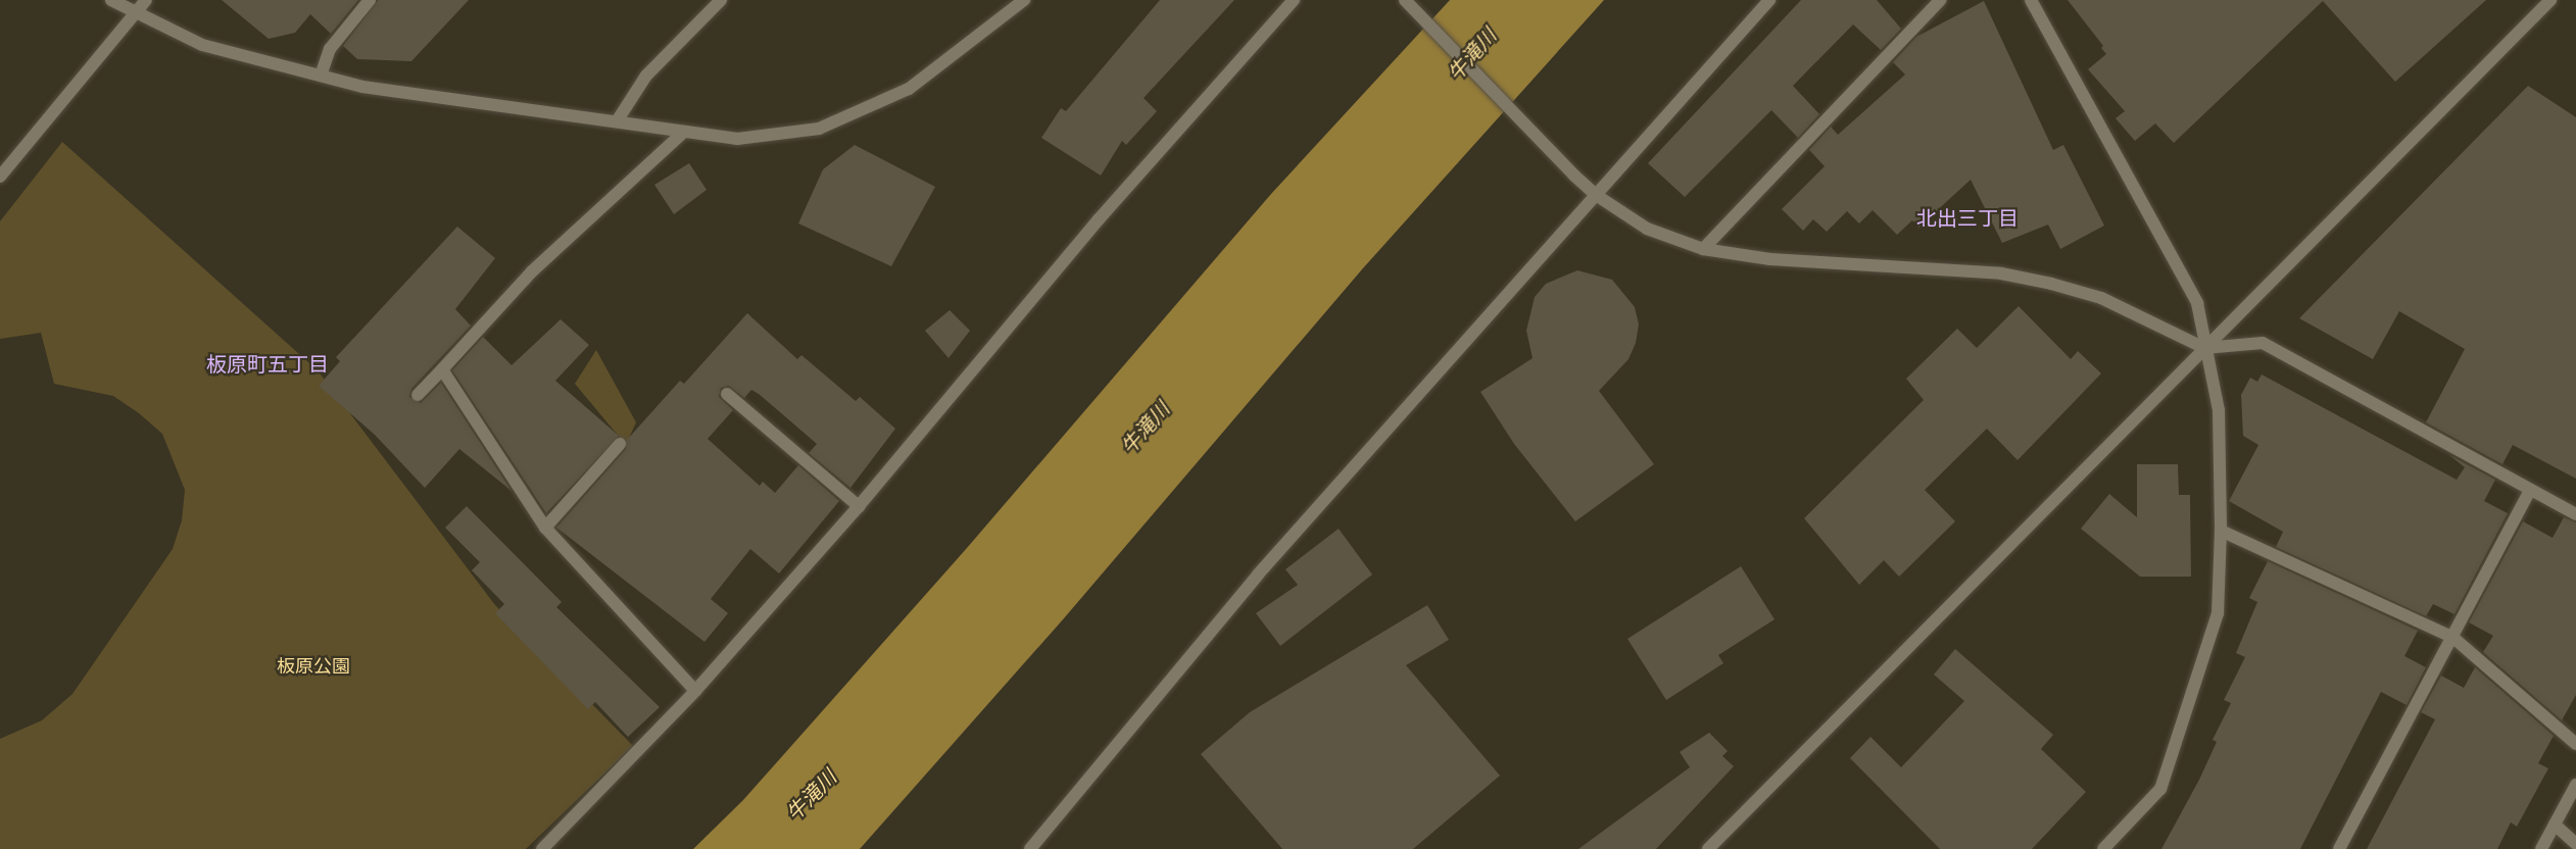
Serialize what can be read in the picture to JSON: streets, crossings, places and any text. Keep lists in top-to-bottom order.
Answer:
{
  "districts": ["北出三丁目", "板原町五丁目"],
  "water": ["牛滝川"],
  "parks": ["板原公園"]
}
